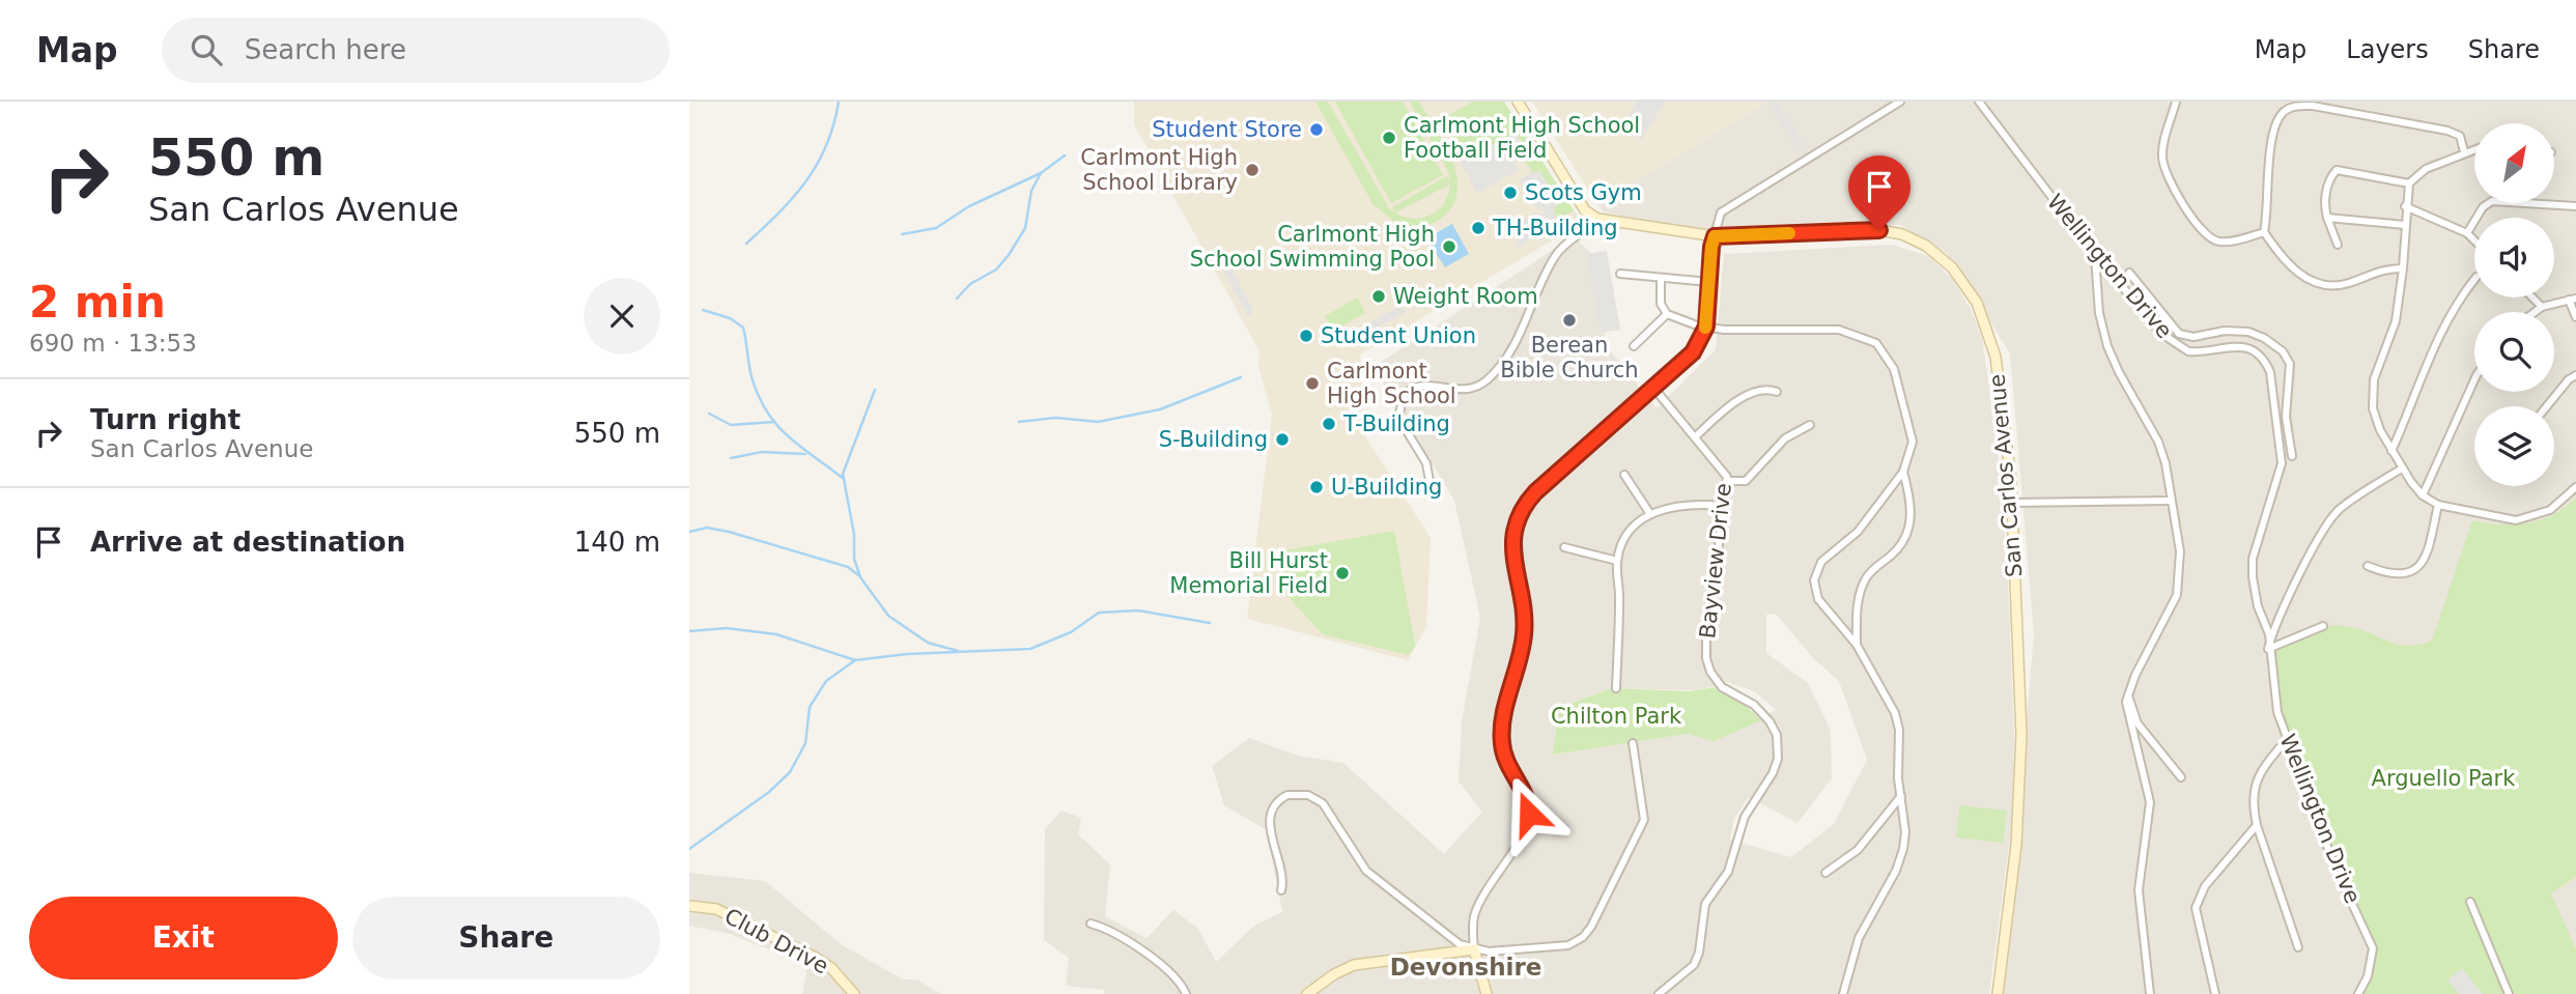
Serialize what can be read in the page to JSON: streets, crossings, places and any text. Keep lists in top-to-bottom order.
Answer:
{
  "streets": {
    "main road": ["San Carlos Avenue", "Club Drive"],
    "street": ["Wellington Drive", "Bayview Drive"]
  },
  "districts": ["Devonshire"],
  "parks": ["Chilton Park", "Arguello Park"],
  "places": [
    "Student Store",
    "Carlmont High School Football Field",
    "Carlmont High School Library",
    "Scots Gym",
    "TH-Building",
    "Carlmont High School Swimming Pool",
    "Weight Room",
    "Berean Bible Church",
    "Student Union",
    "Carlmont High School",
    "T-Building",
    "S-Building",
    "U-Building",
    "Bill Hurst Memorial Field"
  ],
  "north": "top right",
  "page": {
    "header": "Map",
    "search": "Search here",
    "nav": ["Map", "Layers", "Share"],
    "turn": ["550 m", "San Carlos Avenue"],
    "heading": ["2 min", "690 m · 13:53"],
    "list": [
      {
        "name": "Turn right",
        "note": "San Carlos Avenue",
        "value": "550 m"
      },
      {
        "name": "Arrive at destination",
        "value": "140 m"
      }
    ],
    "buttons": ["Exit", "Share"]
  }
}
